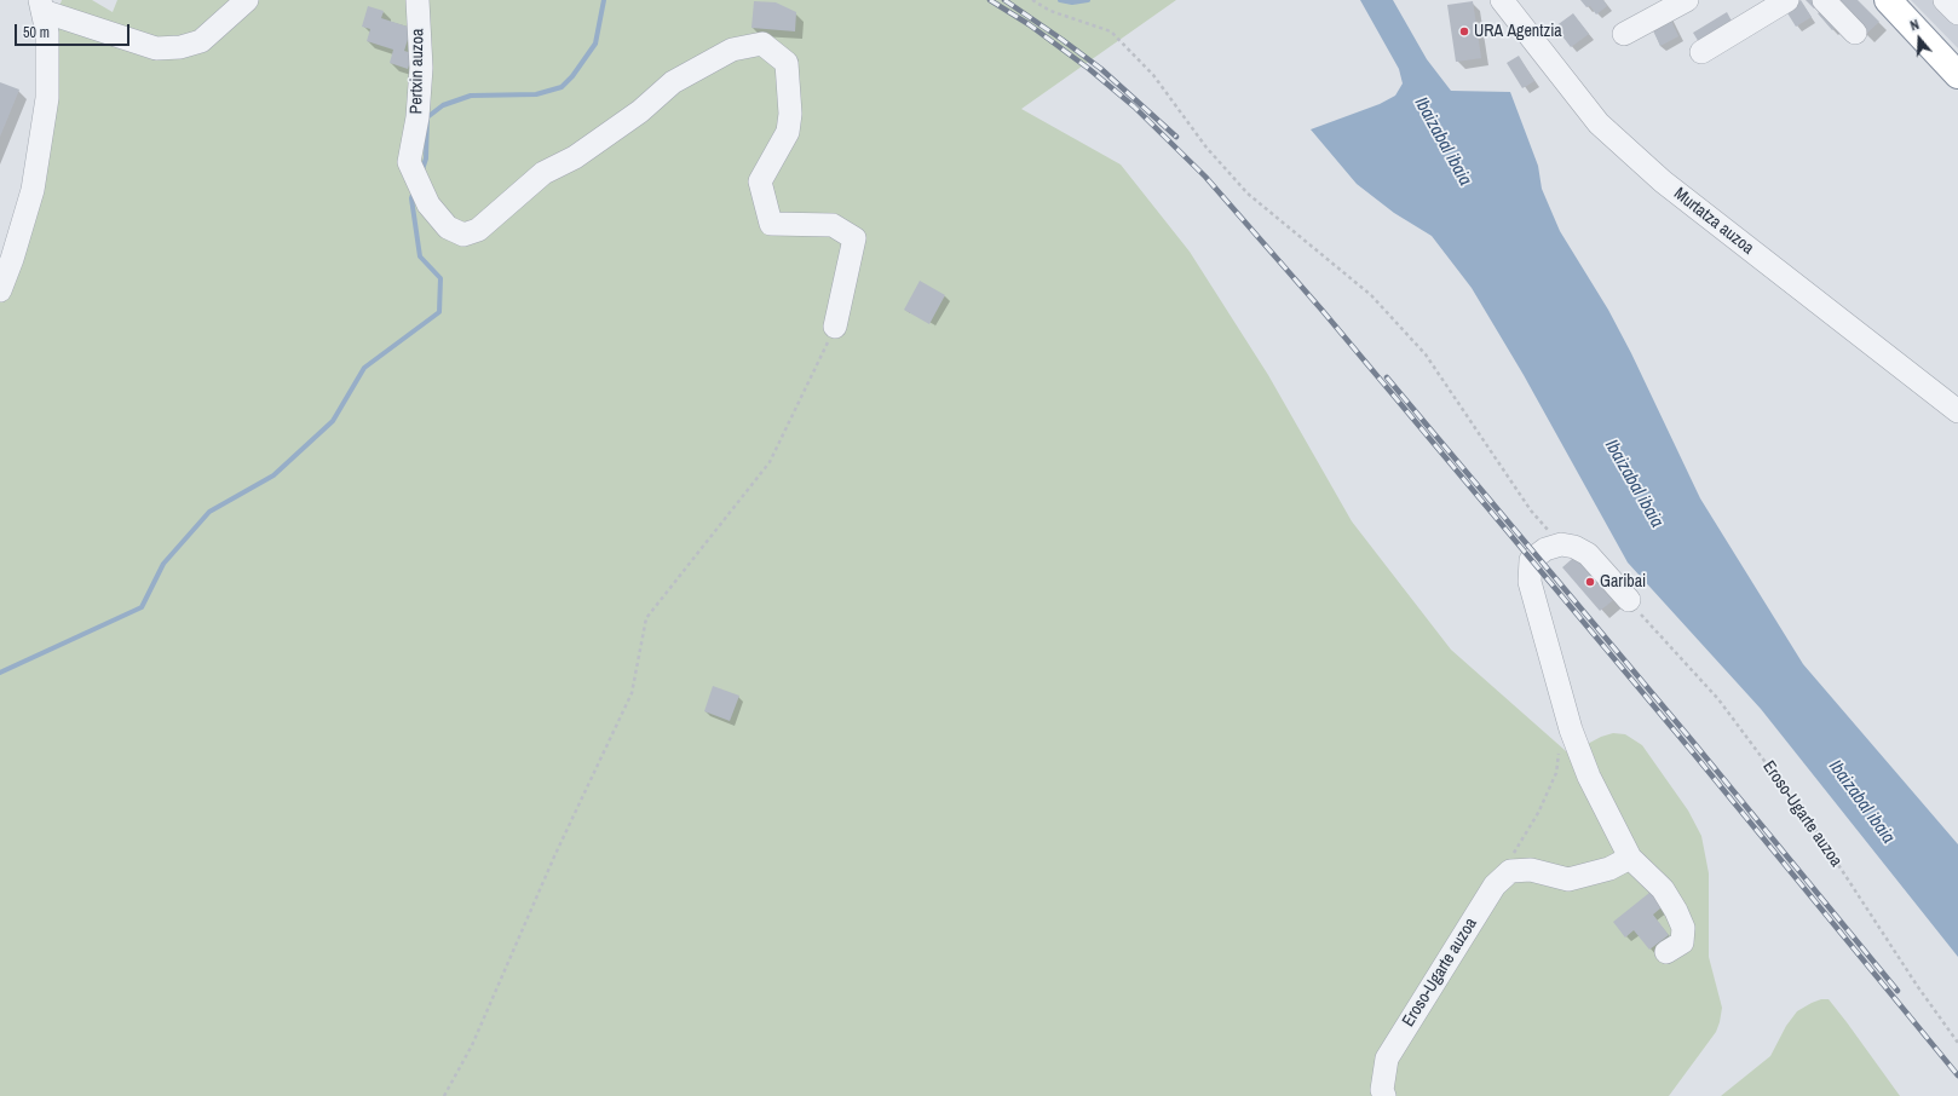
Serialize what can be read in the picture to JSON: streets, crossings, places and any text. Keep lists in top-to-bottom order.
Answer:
{
  "streets": {
    "street": ["Pertxin auzoa", "Murtatza auzoa", "Eroso-Ugarte auzoa"]
  },
  "water": ["Ibaizabal ibaia"],
  "places": ["URA Agentzia", "Garibai"],
  "scale_bar": "50 m",
  "north": "top"
}
